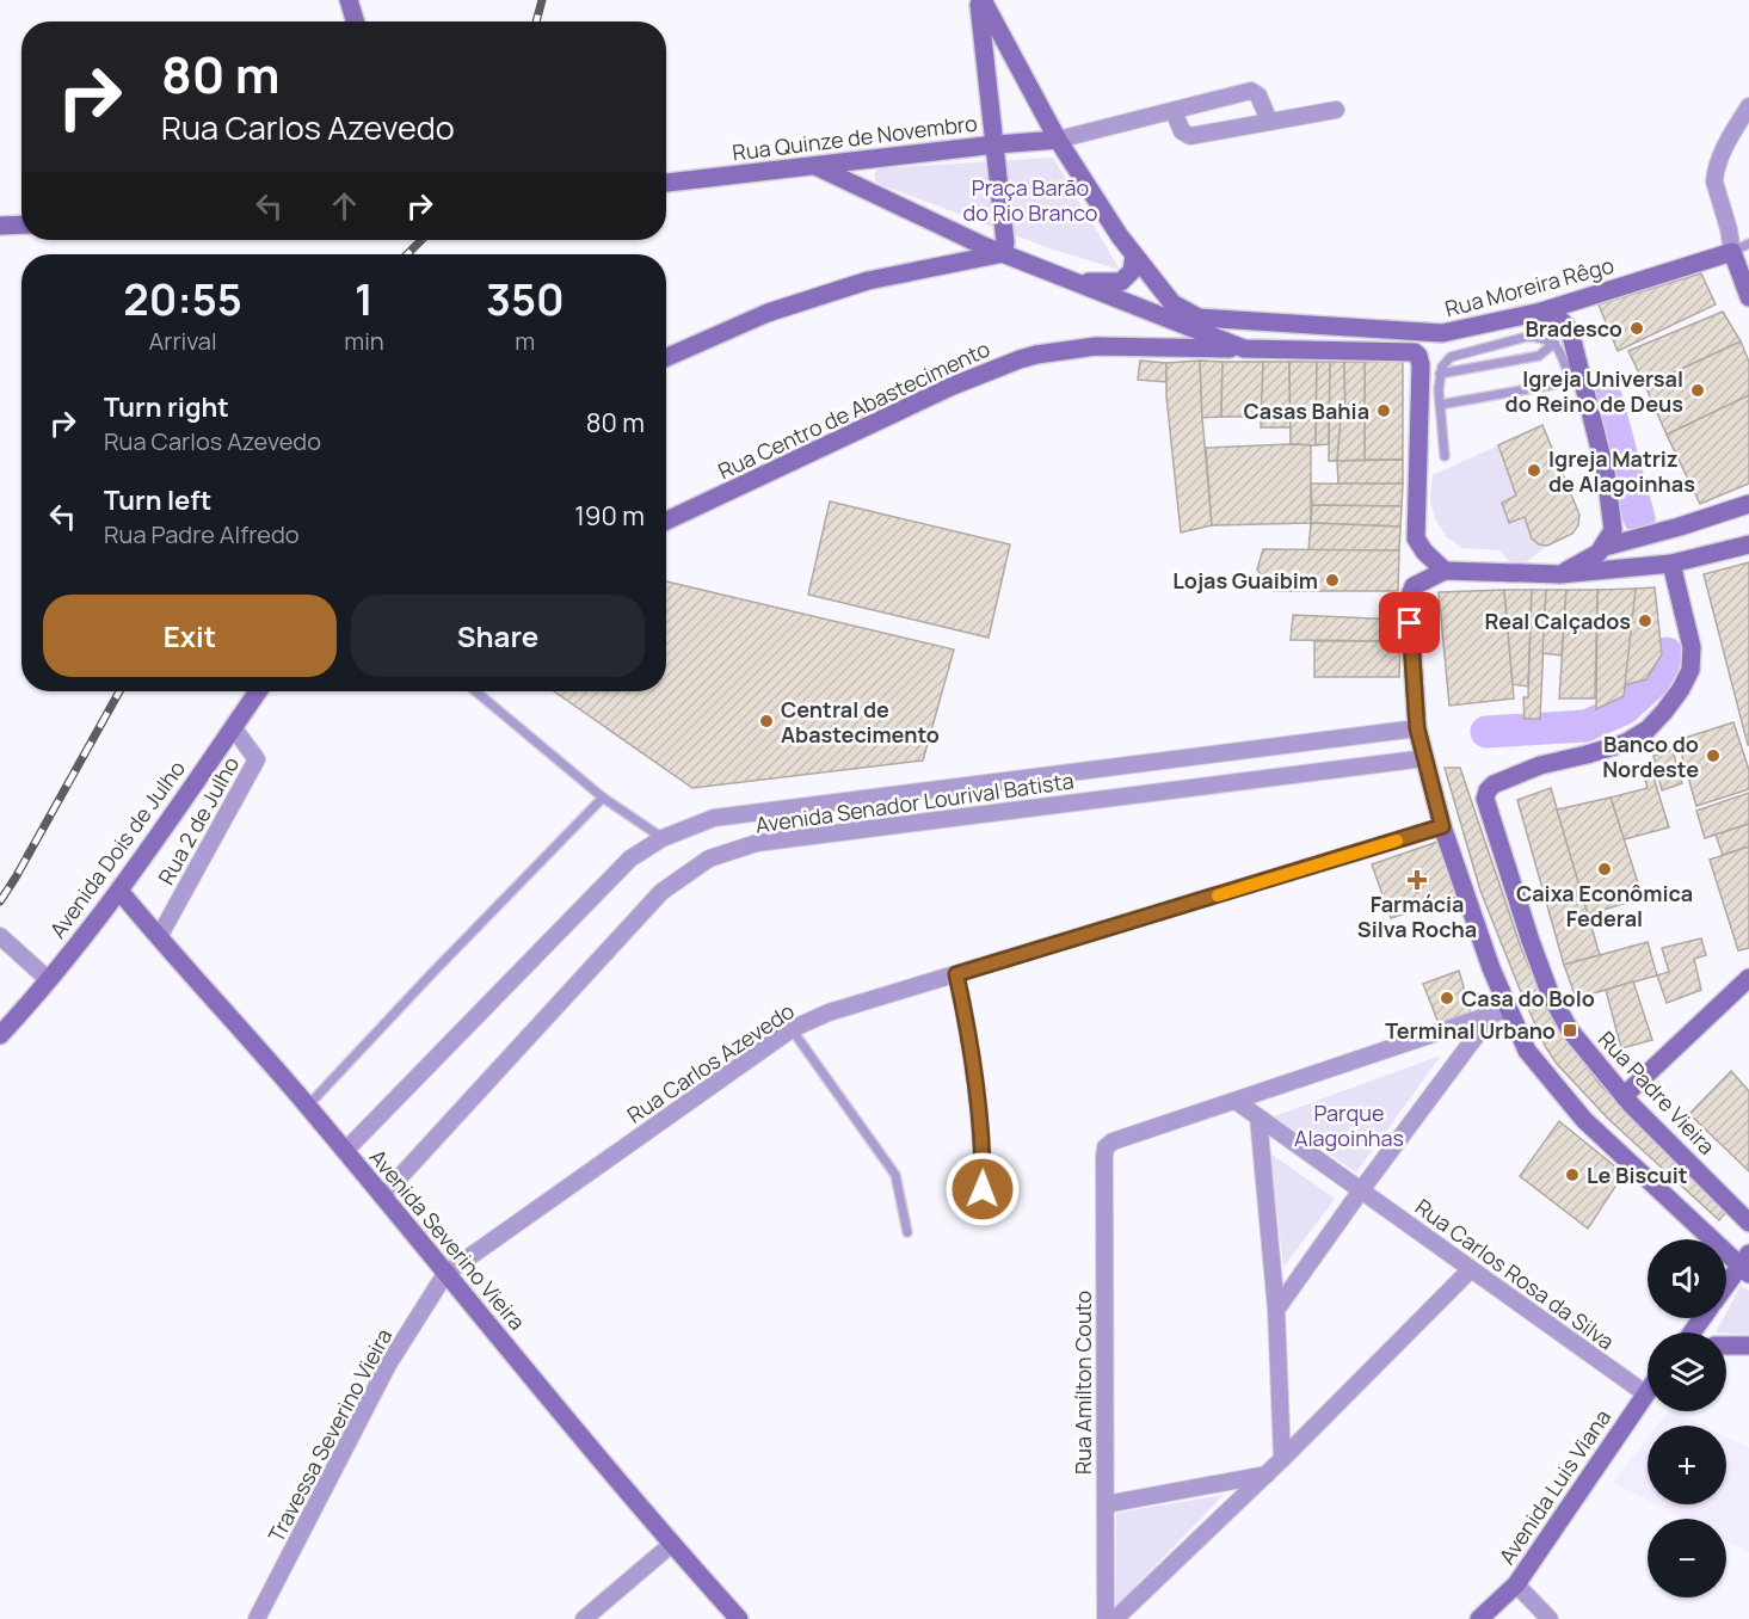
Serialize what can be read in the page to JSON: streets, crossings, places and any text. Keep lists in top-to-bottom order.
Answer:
{
  "streets": {
    "street": [
      "Rua Quinze de Novembro",
      "Rua Moreira Rêgo",
      "Rua Centro de Abastecimento",
      "Avenida Senador Lourival Batista",
      "Rua 2 de Julho",
      "Avenida Dois de Julho",
      "Rua Carlos Azevedo",
      "Rua Padre Vieira",
      "Avenida Severino Vieira",
      "Rua Carlos Rosa da Silva",
      "Rua Amílton Couto",
      "Travessa Severino Vieira",
      "Avenida Luis Viana"
    ]
  },
  "crossings": [
    ["Avenida Senador Lourival Batista", "Avenida Severino Vieira"],
    ["Rua 2 de Julho", "Avenida Dois de Julho"],
    ["Rua 2 de Julho", "Avenida Severino Vieira"],
    ["Avenida Dois de Julho", "Avenida Severino Vieira"],
    ["Rua Carlos Azevedo", "Avenida Severino Vieira"],
    ["Rua Carlos Azevedo", "Travessa Severino Vieira"],
    ["Avenida Severino Vieira", "Travessa Severino Vieira"],
    ["Rua Carlos Rosa da Silva", "Rua Amílton Couto"],
    ["Rua Carlos Rosa da Silva", "Avenida Luis Viana"]
  ],
  "parks": ["Praça Barão do Rio Branco", "Parque Alagoinhas"],
  "places": {
    "other": [
      "Bradesco",
      "Igreja Universal do Reino de Deus",
      "Casas Bahia",
      "Igreja Matriz de Alagoinhas",
      "Lojas Guaibim",
      "Real Calçados",
      "Central de Abastecimento",
      "Banco do Nordeste",
      "Caixa Econômica Federal",
      "Casa do Bolo",
      "Le Biscuit"
    ],
    "health": ["Farmácia Silva Rocha"],
    "transit": ["Terminal Urbano"]
  },
  "page": {
    "turn": ["80 m", "Rua Carlos Azevedo"],
    "eta": [
      "20:55",
      "Arrival",
      "1",
      "min",
      "350",
      "m"
    ],
    "list": [
      {
        "name": "Turn right",
        "note": "Rua Carlos Azevedo",
        "value": "80 m"
      },
      {
        "name": "Turn left",
        "note": "Rua Padre Alfredo",
        "value": "190 m"
      }
    ],
    "buttons": ["Exit", "Share"],
    "map_buttons": ["+", "−"]
  }
}
